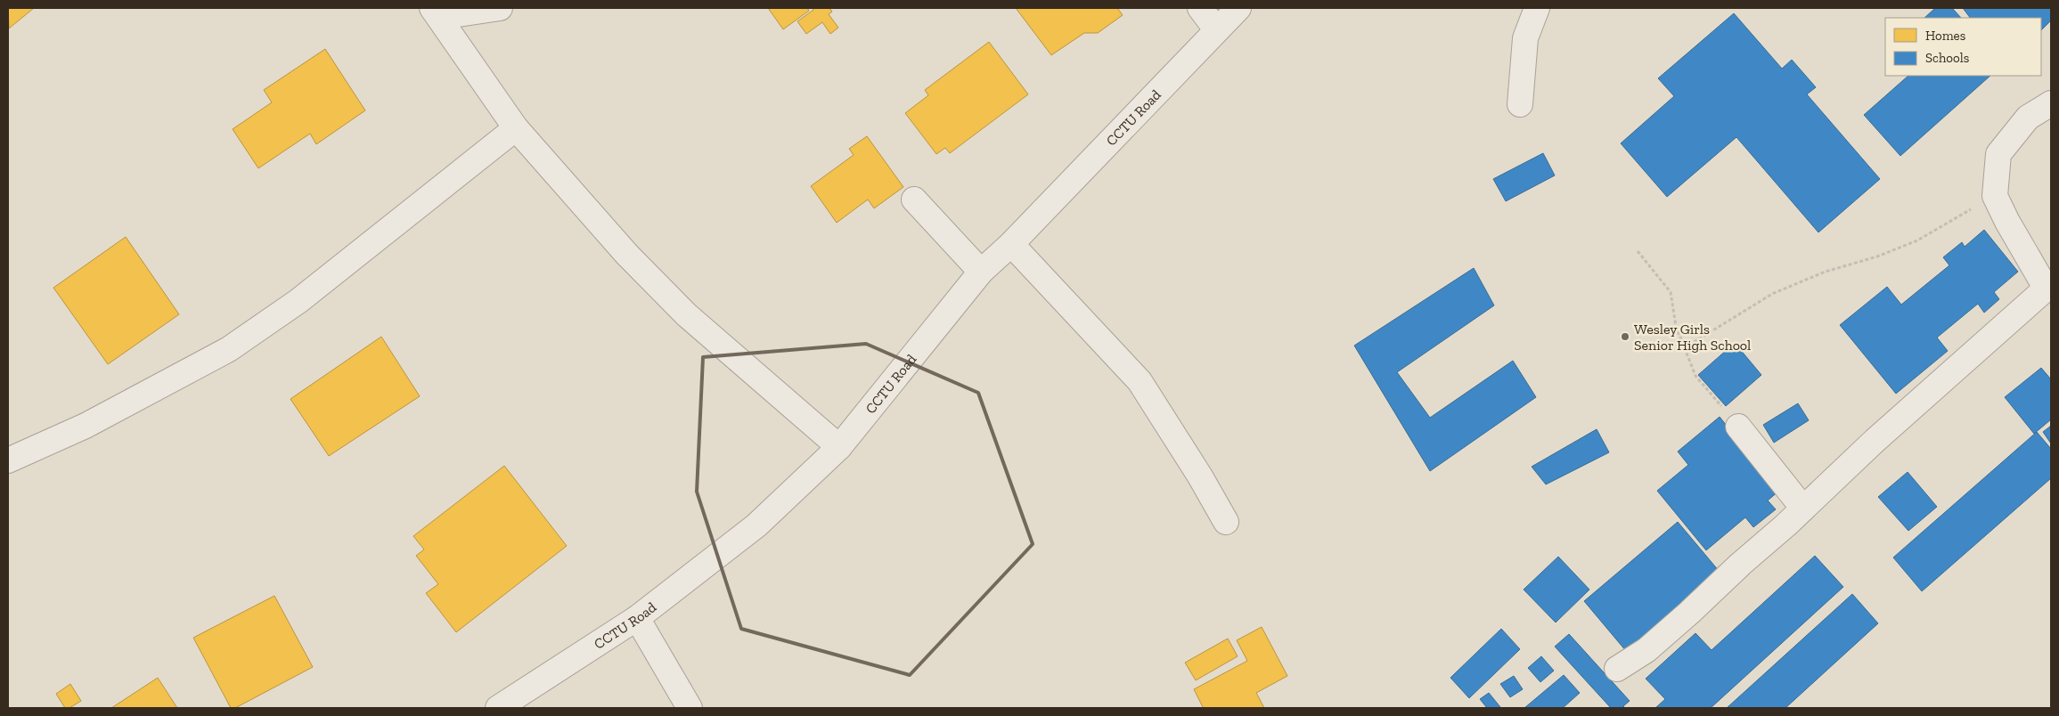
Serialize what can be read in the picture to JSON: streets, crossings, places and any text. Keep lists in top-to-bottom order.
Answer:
{
  "streets": {
    "street": ["CCTU Road"]
  },
  "places": ["Wesley Girls Senior High School"],
  "legend": ["Homes", "Schools"]
}
